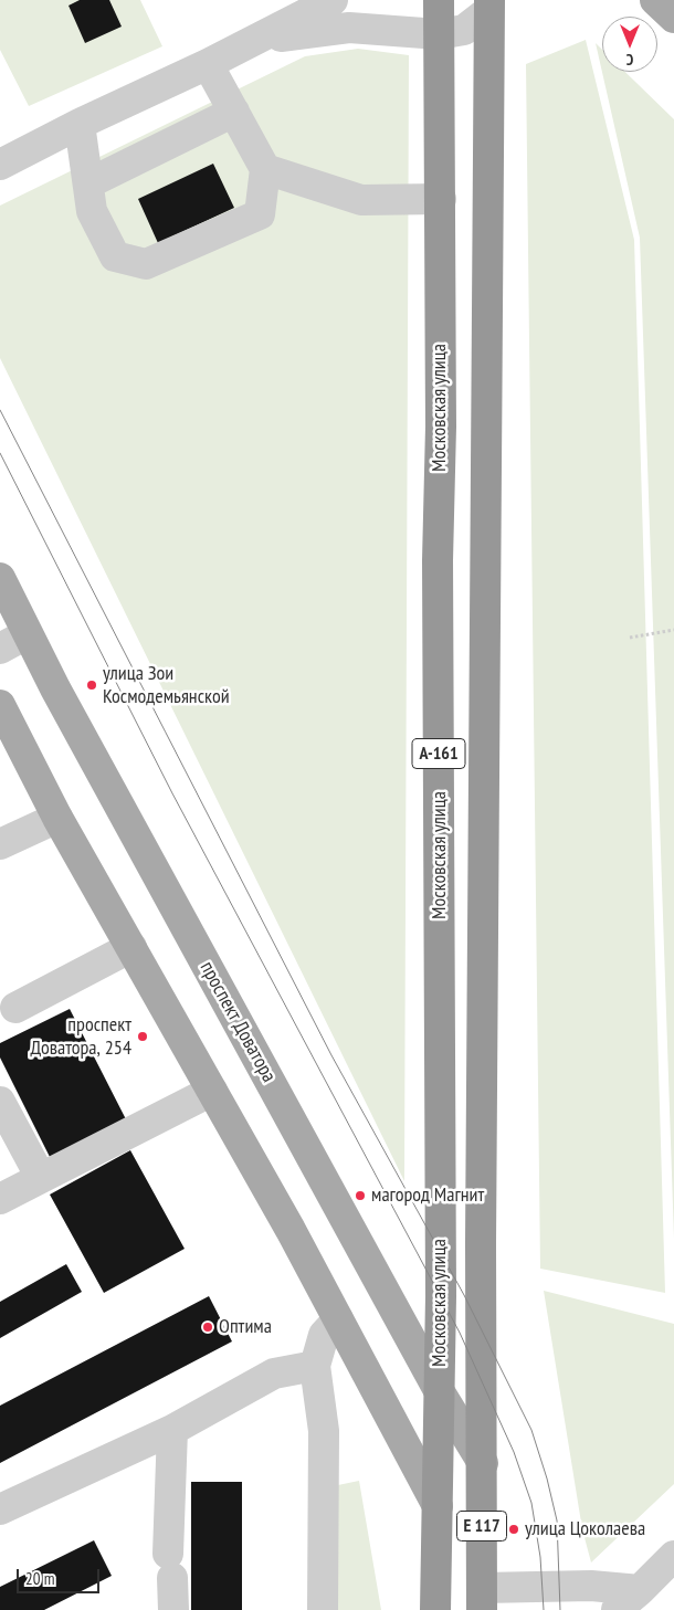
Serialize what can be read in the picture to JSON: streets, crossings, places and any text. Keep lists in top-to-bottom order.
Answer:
{
  "streets": {
    "highway": ["Московская улица", "А-161", "E 117"],
    "main road": ["проспект Доватора"]
  },
  "crossings": [
    ["Московская улица", "проспект Доватора"]
  ],
  "places": [
    "улица Зои Космодемьянской",
    "проспект Доватора, 254",
    "магород Магнит",
    "Оптима",
    "улица Цоколаева"
  ],
  "scale_bar": "20 m",
  "north": "bottom"
}
